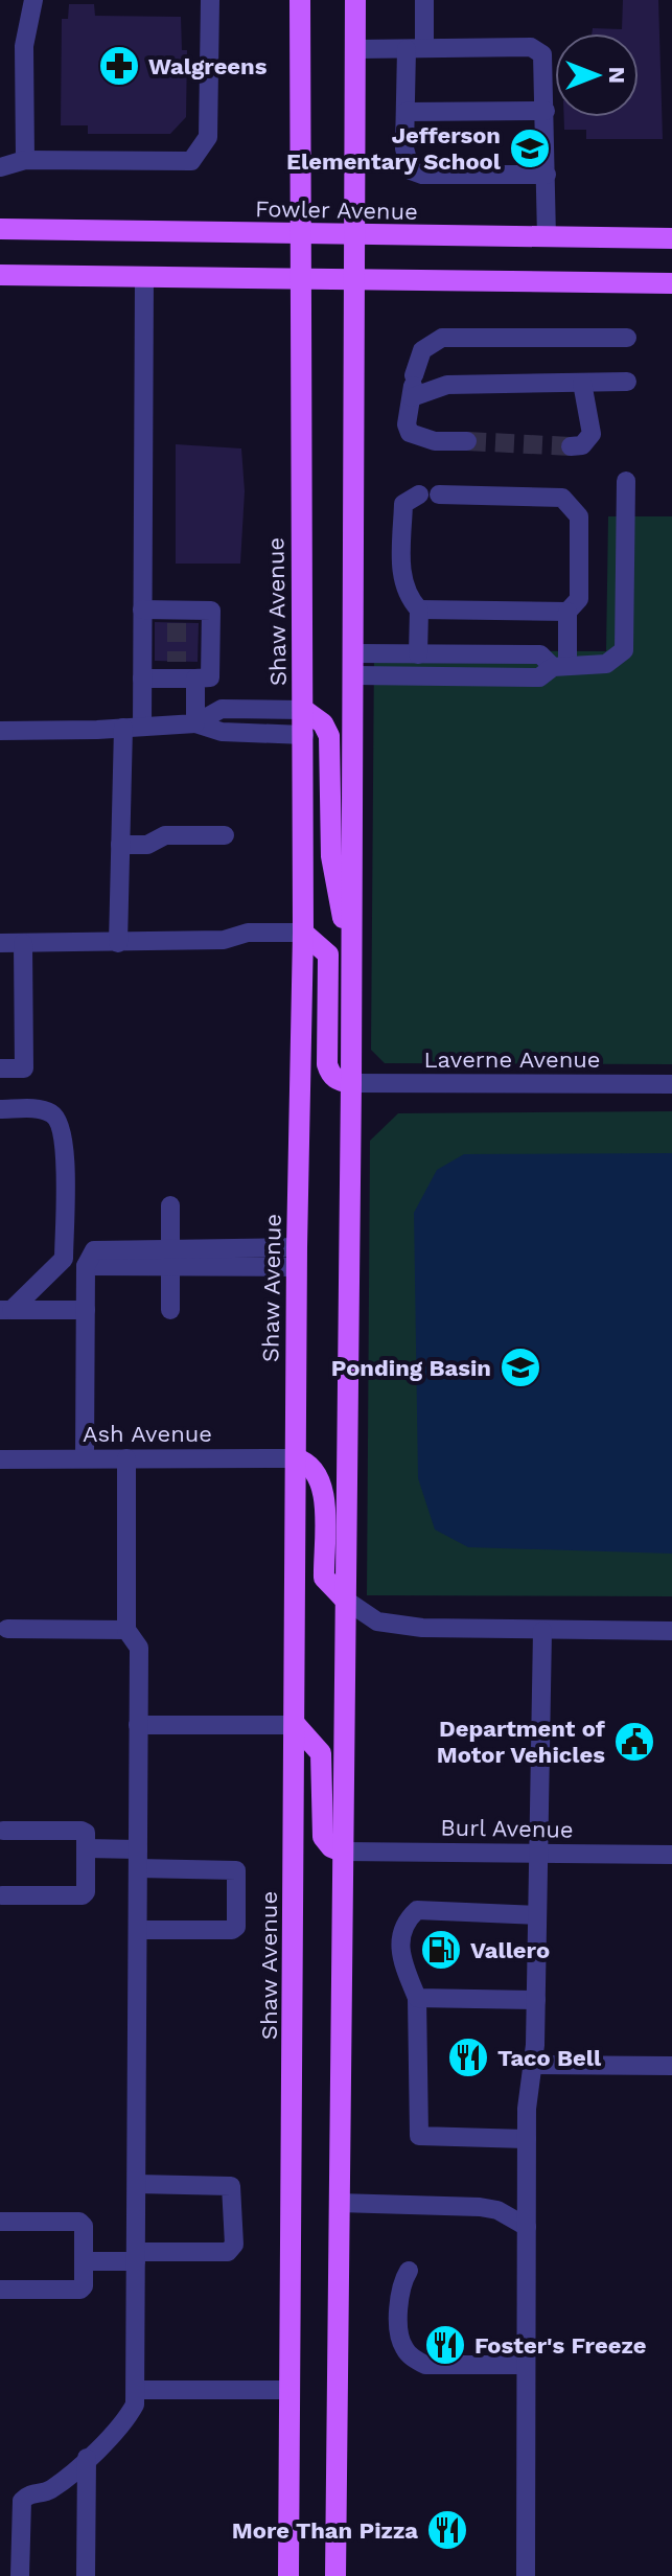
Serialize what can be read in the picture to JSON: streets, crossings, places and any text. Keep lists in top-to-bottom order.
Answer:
{
  "streets": {
    "main road": ["Fowler Avenue", "Shaw Avenue"],
    "street": ["Laverne Avenue", "Ash Avenue", "Burl Avenue"]
  },
  "crossings": [
    ["Fowler Avenue", "Shaw Avenue"],
    ["Shaw Avenue", "Ash Avenue"]
  ],
  "places": {
    "pharmacy": ["Walgreens"],
    "school or university": ["Jefferson Elementary School", "Ponding Basin"],
    "public building": ["Department of Motor Vehicles"],
    "fuel station": ["Vallero"],
    "restaurant": ["Taco Bell", "Foster's Freeze", "More Than Pizza"]
  },
  "north": "right"
}
